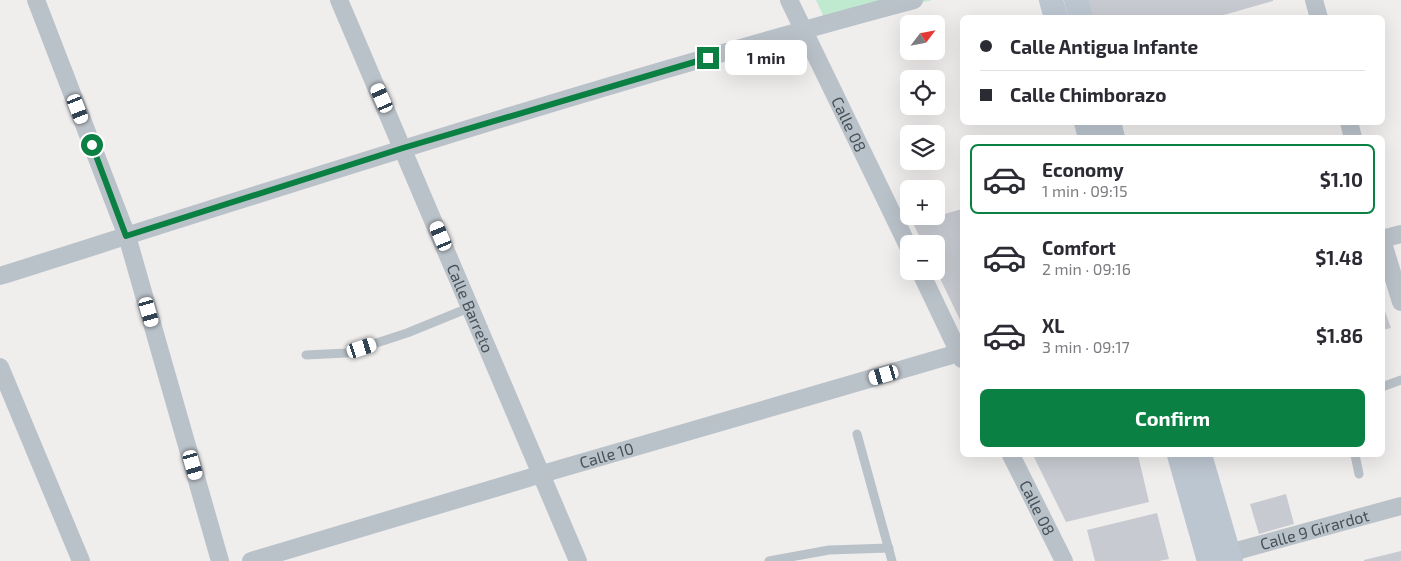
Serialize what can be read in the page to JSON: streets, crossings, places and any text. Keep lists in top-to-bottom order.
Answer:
{
  "streets": {
    "street": [
      "Calle 08",
      "Calle Barreto",
      "Calle 10",
      "Calle 9 Girardot"
    ]
  },
  "crossings": [
    ["Calle Barreto", "Calle 10"]
  ],
  "north": "top right",
  "page": {
    "map_buttons": ["+", "−"],
    "banner": ["Calle Antigua Infante", "Calle Chimborazo"],
    "bubble": "1 min",
    "list": [
      {
        "name": "Economy",
        "note": "1 min · 09:15",
        "value": "$1.10"
      },
      {
        "name": "Comfort",
        "note": "2 min · 09:16",
        "value": "$1.48"
      },
      {
        "name": "XL",
        "note": "3 min · 09:17",
        "value": "$1.86"
      }
    ],
    "buttons": "Confirm"
  }
}
